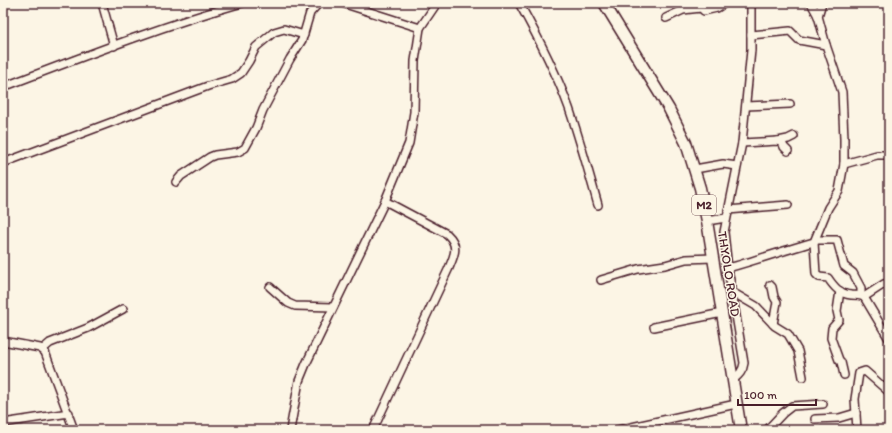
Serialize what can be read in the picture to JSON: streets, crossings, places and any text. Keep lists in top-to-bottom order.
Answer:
{
  "streets": {
    "highway": ["M2", "THYOLO ROAD"]
  },
  "scale_bar": "100 m"
}
